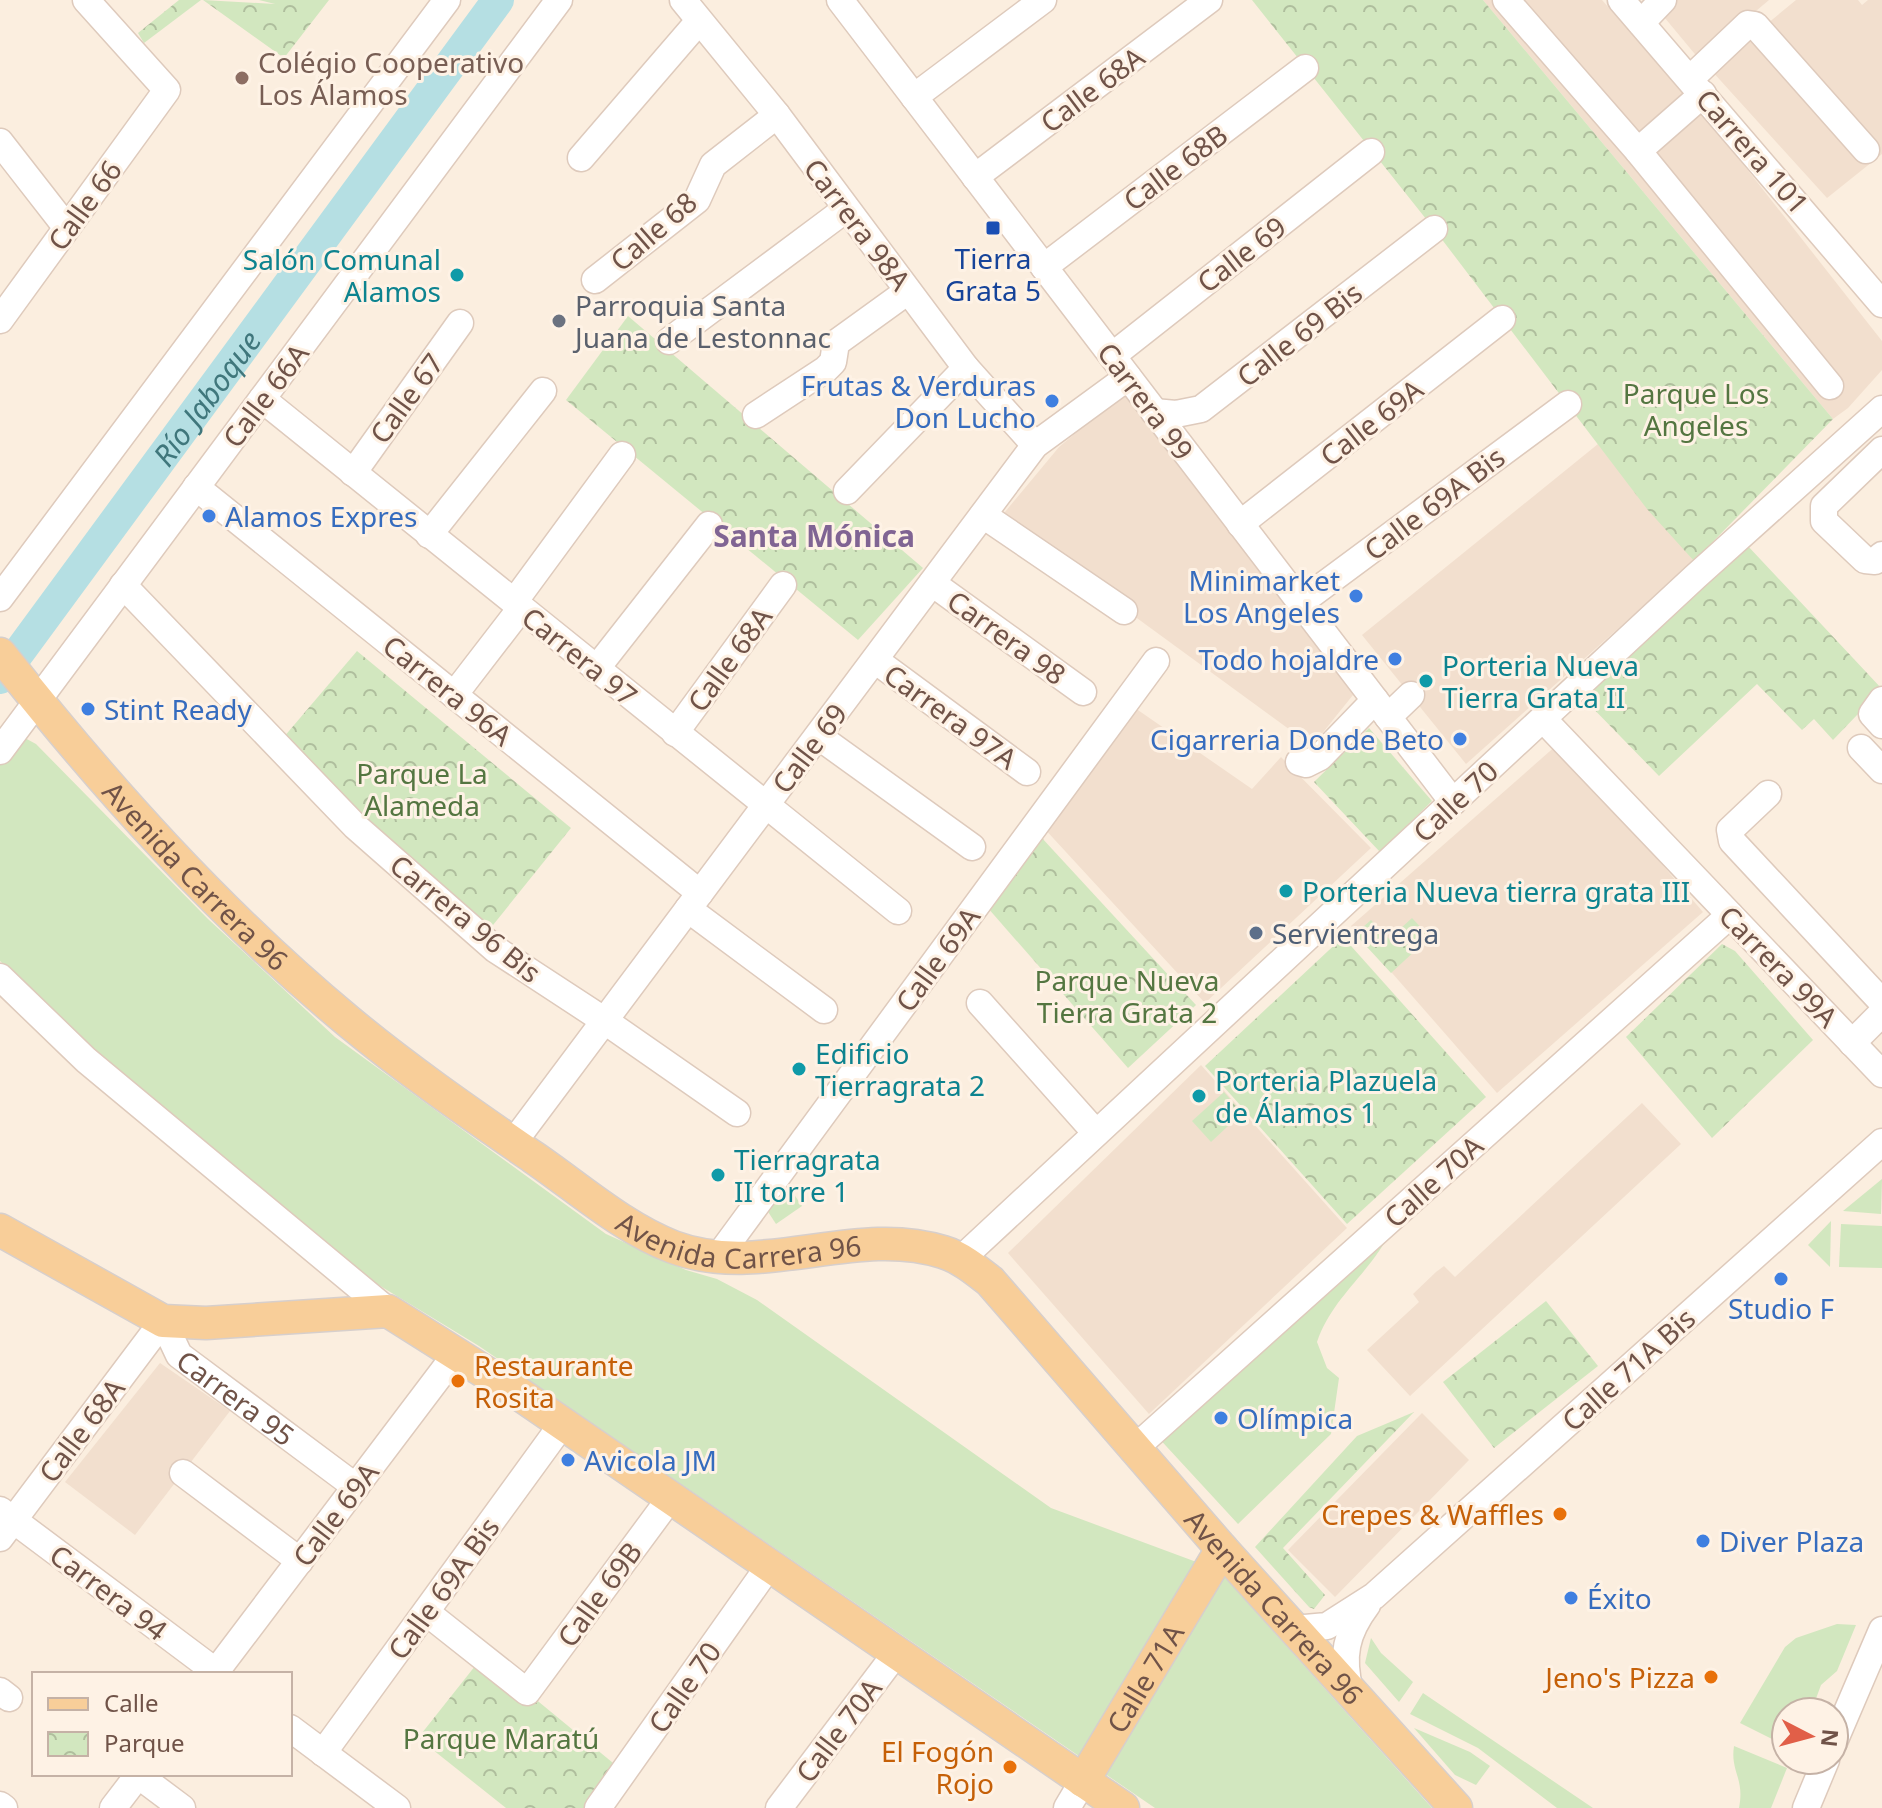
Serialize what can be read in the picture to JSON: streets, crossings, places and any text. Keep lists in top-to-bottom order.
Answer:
{
  "streets": {
    "main road": ["Avenida Carrera 96", "Carrera 95", "Calle 71A"],
    "street": [
      "Calle 68A",
      "Carrera 101",
      "Calle 68B",
      "Calle 66",
      "Carrera 98A",
      "Calle 68",
      "Calle 69",
      "Calle 69 Bis",
      "Calle 66A",
      "Calle 67",
      "Carrera 99",
      "Calle 69A",
      "Calle 69A Bis",
      "Carrera 98",
      "Carrera 97",
      "Carrera 96A",
      "Carrera 97A",
      "Calle 70",
      "Carrera 96 Bis",
      "Carrera 99A",
      "Calle 70A",
      "Calle 71A Bis",
      "Carrera 94",
      "Calle 69B"
    ]
  },
  "crossings": [
    ["Calle 68A", "Carrera 99"],
    ["Calle 68A", "Carrera 97"],
    ["Calle 68A", "Carrera 95"],
    ["Calle 68A", "Carrera 94"],
    ["Calle 68B", "Carrera 99"],
    ["Carrera 98A", "Calle 68"],
    ["Carrera 98A", "Calle 69"],
    ["Calle 69", "Carrera 99"],
    ["Calle 69", "Carrera 98"],
    ["Calle 69", "Carrera 97"],
    ["Calle 69", "Carrera 96A"],
    ["Calle 69", "Carrera 97A"],
    ["Calle 69", "Avenida Carrera 96"],
    ["Calle 69", "Carrera 96 Bis"],
    ["Calle 69 Bis", "Carrera 99"],
    ["Calle 66A", "Carrera 97"],
    ["Calle 66A", "Carrera 96A"],
    ["Calle 66A", "Avenida Carrera 96"],
    ["Calle 66A", "Carrera 96 Bis"],
    ["Calle 67", "Carrera 97"],
    ["Carrera 99", "Calle 69A"],
    ["Carrera 99", "Calle 69A Bis"],
    ["Carrera 99", "Calle 70"],
    ["Calle 69A", "Avenida Carrera 96"],
    ["Calle 69A", "Carrera 95"],
    ["Calle 69A Bis", "Calle 69B"],
    ["Calle 70", "Avenida Carrera 96"],
    ["Calle 70", "Carrera 99A"],
    ["Avenida Carrera 96", "Calle 70A"],
    ["Avenida Carrera 96", "Calle 71A Bis"],
    ["Avenida Carrera 96", "Calle 71A"],
    ["Carrera 99A", "Calle 70A"]
  ],
  "districts": ["Santa Mónica"],
  "water": ["Río Jaboque"],
  "parks": [
    "Parque Los Angeles",
    "Parque La Alameda",
    "Parque Nueva Tierra Grata 2",
    "Parque Maratú"
  ],
  "places": {
    "other": [
      "Colégio Cooperativo Los Álamos",
      "Salón Comunal Alamos",
      "Parroquia Santa Juana de Lestonnac",
      "Frutas & Verduras Don Lucho",
      "Alamos Expres",
      "Minimarket Los Angeles",
      "Todo hojaldre",
      "Porteria Nueva Tierra Grata II",
      "Stint Ready",
      "Cigarreria Donde Beto",
      "Porteria Nueva tierra grata III",
      "Servientrega",
      "Edificio Tierragrata 2",
      "Porteria Plazuela de Álamos 1",
      "Tierragrata II torre 1",
      "Studio F",
      "Restaurante Rosita",
      "Olímpica",
      "Avicola JM",
      "Crepes & Waffles",
      "Diver Plaza",
      "Éxito",
      "Jeno's Pizza",
      "El Fogón Rojo"
    ],
    "transit": ["Tierra Grata 5"]
  },
  "legend": ["Calle", "Parque"],
  "north": "right"
}
